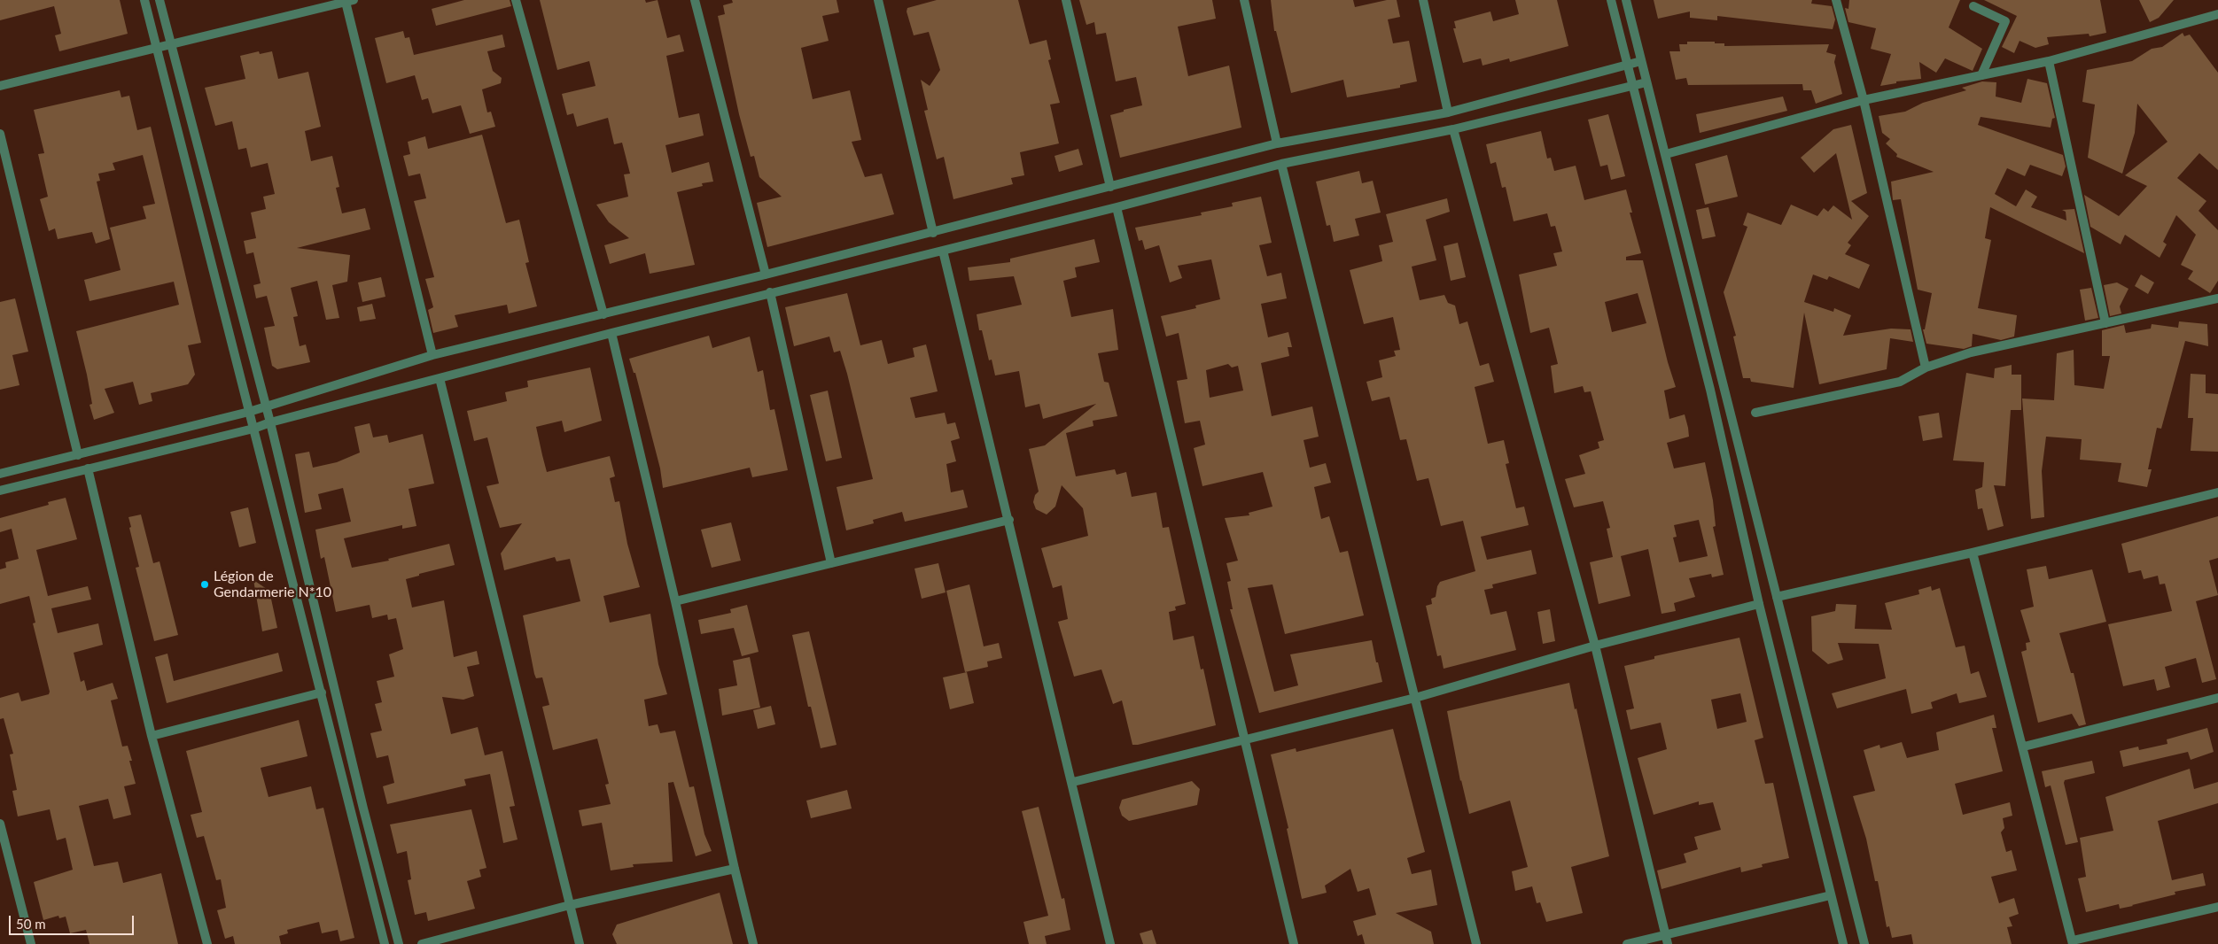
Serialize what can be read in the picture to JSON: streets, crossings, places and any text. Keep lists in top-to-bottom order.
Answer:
{
  "places": ["Légion de Gendarmerie N*10"],
  "scale_bar": "50 m"
}
